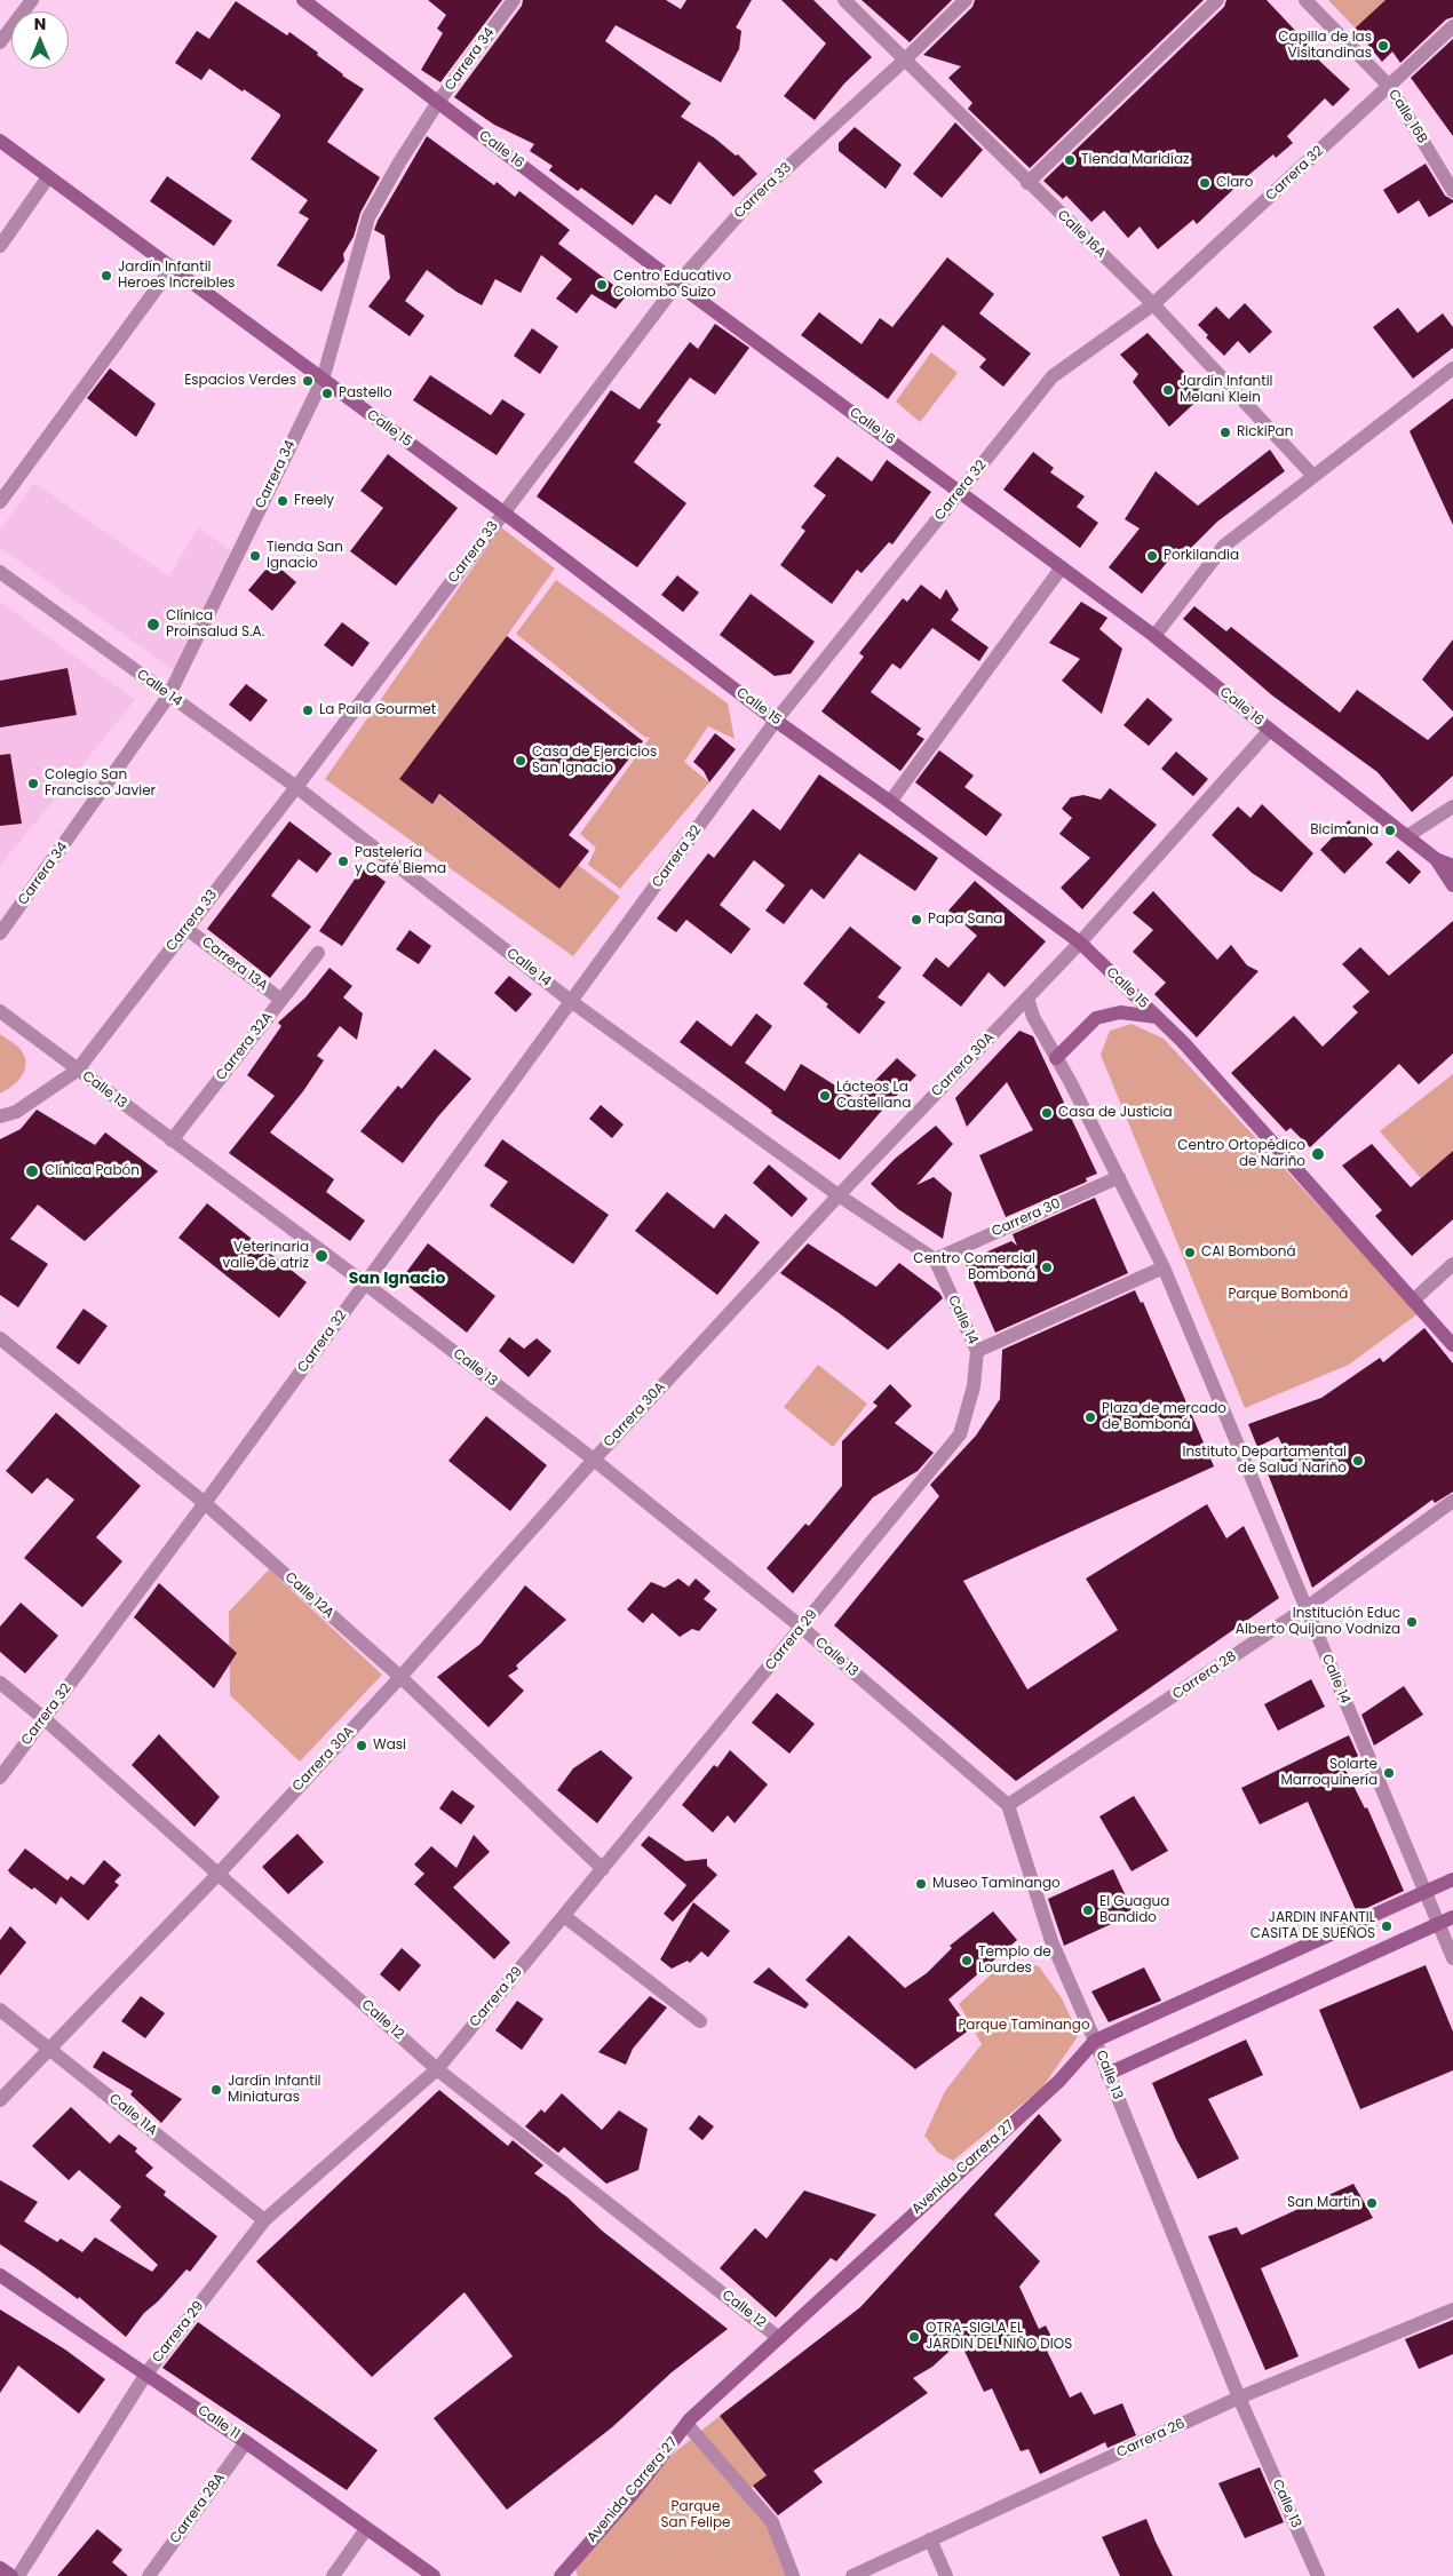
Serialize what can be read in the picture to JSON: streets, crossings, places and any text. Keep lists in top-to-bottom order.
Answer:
{
  "streets": {
    "street": [
      "Carrera 34",
      "Calle 16B",
      "Calle 16",
      "Carrera 32",
      "Carrera 33",
      "Calle 16A",
      "Calle 15",
      "Calle 14",
      "Carrera 13A",
      "Carrera 32A",
      "Carrera 30A",
      "Calle 13",
      "Carrera 30",
      "Calle 12A",
      "Carrera 29",
      "Carrera 28",
      "Calle 12",
      "Calle 11A",
      "Avenida Carrera 27",
      "Calle 11",
      "Carrera 26",
      "Carrera 28A"
    ]
  },
  "crossings": [
    ["Carrera 34", "Calle 16"],
    ["Carrera 34", "Calle 15"],
    ["Carrera 34", "Calle 14"],
    ["Calle 16B", "Carrera 32"],
    ["Calle 16", "Carrera 32"],
    ["Calle 16", "Carrera 33"],
    ["Calle 16", "Carrera 30A"],
    ["Carrera 32", "Calle 16A"],
    ["Carrera 32", "Calle 15"],
    ["Carrera 32", "Calle 14"],
    ["Carrera 32", "Calle 13"],
    ["Carrera 32", "Calle 12A"],
    ["Carrera 32", "Calle 12"],
    ["Carrera 33", "Calle 16A"],
    ["Carrera 33", "Calle 15"],
    ["Carrera 33", "Calle 14"],
    ["Carrera 33", "Carrera 13A"],
    ["Carrera 33", "Calle 13"],
    ["Calle 15", "Carrera 30A"],
    ["Calle 14", "Carrera 30A"],
    ["Calle 14", "Carrera 30"],
    ["Calle 14", "Carrera 29"],
    ["Calle 14", "Carrera 28"],
    ["Calle 14", "Avenida Carrera 27"],
    ["Carrera 13A", "Carrera 32A"],
    ["Carrera 32A", "Calle 13"],
    ["Carrera 30A", "Calle 13"],
    ["Carrera 30A", "Calle 12A"],
    ["Carrera 30A", "Calle 12"],
    ["Carrera 30A", "Calle 11A"],
    ["Calle 13", "Carrera 29"],
    ["Calle 13", "Carrera 28"],
    ["Calle 13", "Avenida Carrera 27"],
    ["Calle 13", "Carrera 26"],
    ["Calle 12A", "Carrera 29"],
    ["Carrera 29", "Calle 12"],
    ["Carrera 29", "Calle 11A"],
    ["Carrera 29", "Calle 11"],
    ["Calle 12", "Avenida Carrera 27"],
    ["Calle 11", "Carrera 28A"]
  ],
  "districts": ["San Ignacio"],
  "parks": ["Parque Bomboná", "Parque Taminango", "Parque San Felipe"],
  "places": [
    "Capilla de las Visitandinas",
    "Tienda Maridíaz",
    "Claro",
    "Jardín Infantil Heroes Increibles",
    "Centro Educativo Colombo Suizo",
    "Espacios Verdes",
    "Jardín Infantil Melani Klein",
    "Pastello",
    "RickiPan",
    "Freely",
    "Tienda San Ignacio",
    "Porkilandia",
    "Clínica Proinsalud S.A.",
    "La Paila Gourmet",
    "Casa de Ejercicios San Ignacio",
    "Colegio San Francisco Javier",
    "Bicimania",
    "Pastelería y Café Biema",
    "Papa Sana",
    "Lácteos La Castellana",
    "Casa de Justicia",
    "Centro Ortopédico de Nariño",
    "Clínica Pabón",
    "CAI Bomboná",
    "Veterinaria valle de atriz",
    "Centro Comercial Bomboná",
    "Plaza de mercado de Bomboná",
    "Instituto Departamental de Salud Nariño",
    "Institución Educ Alberto Quijano Vodniza",
    "Wasi",
    "Solarte Marroquinería",
    "Museo Taminango",
    "El Guagua Bandido",
    "JARDIN INFANTIL CASITA DE SUEÑOS",
    "Templo de Lourdes",
    "Jardín Infantil Miniaturas",
    "San Martín",
    "OTRA-SIGLA EL JARDIN DEL NIÑO DIOS"
  ],
  "north": "top"
}
